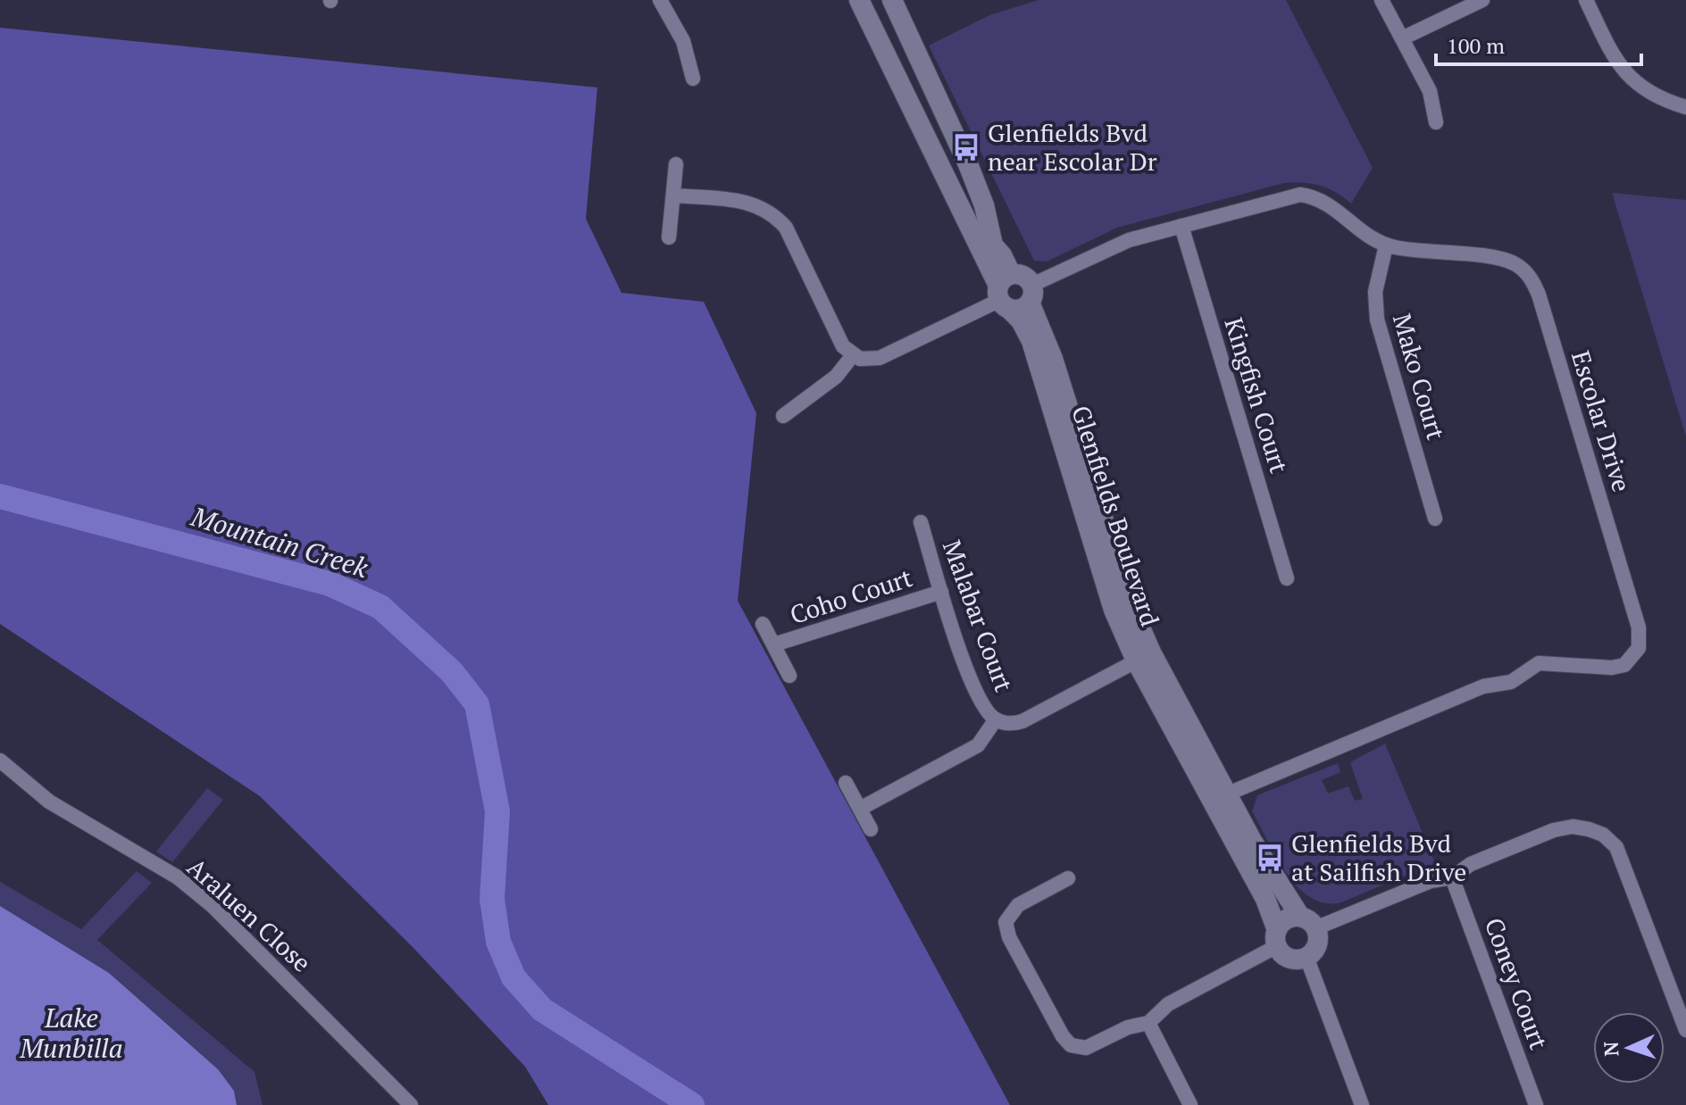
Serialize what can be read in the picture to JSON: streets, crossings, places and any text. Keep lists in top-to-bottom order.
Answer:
{
  "streets": {
    "street": [
      "Mako Court",
      "Kingfish Court",
      "Escolar Drive",
      "Glenfields Boulevard",
      "Coho Court",
      "Malabar Court",
      "Araluen Close",
      "Coney Court"
    ]
  },
  "crossings": [
    ["Mako Court", "Escolar Drive"],
    ["Kingfish Court", "Escolar Drive"],
    ["Escolar Drive", "Glenfields Boulevard"],
    ["Glenfields Boulevard", "Malabar Court"],
    ["Coho Court", "Malabar Court"]
  ],
  "water": ["Mountain Creek", "Lake Munbilla"],
  "places": {
    "bus stop": ["Glenfields Bvd near Escolar Dr", "Glenfields Bvd at Sailfish Drive"]
  },
  "scale_bar": "100 m",
  "north": "left"
}
